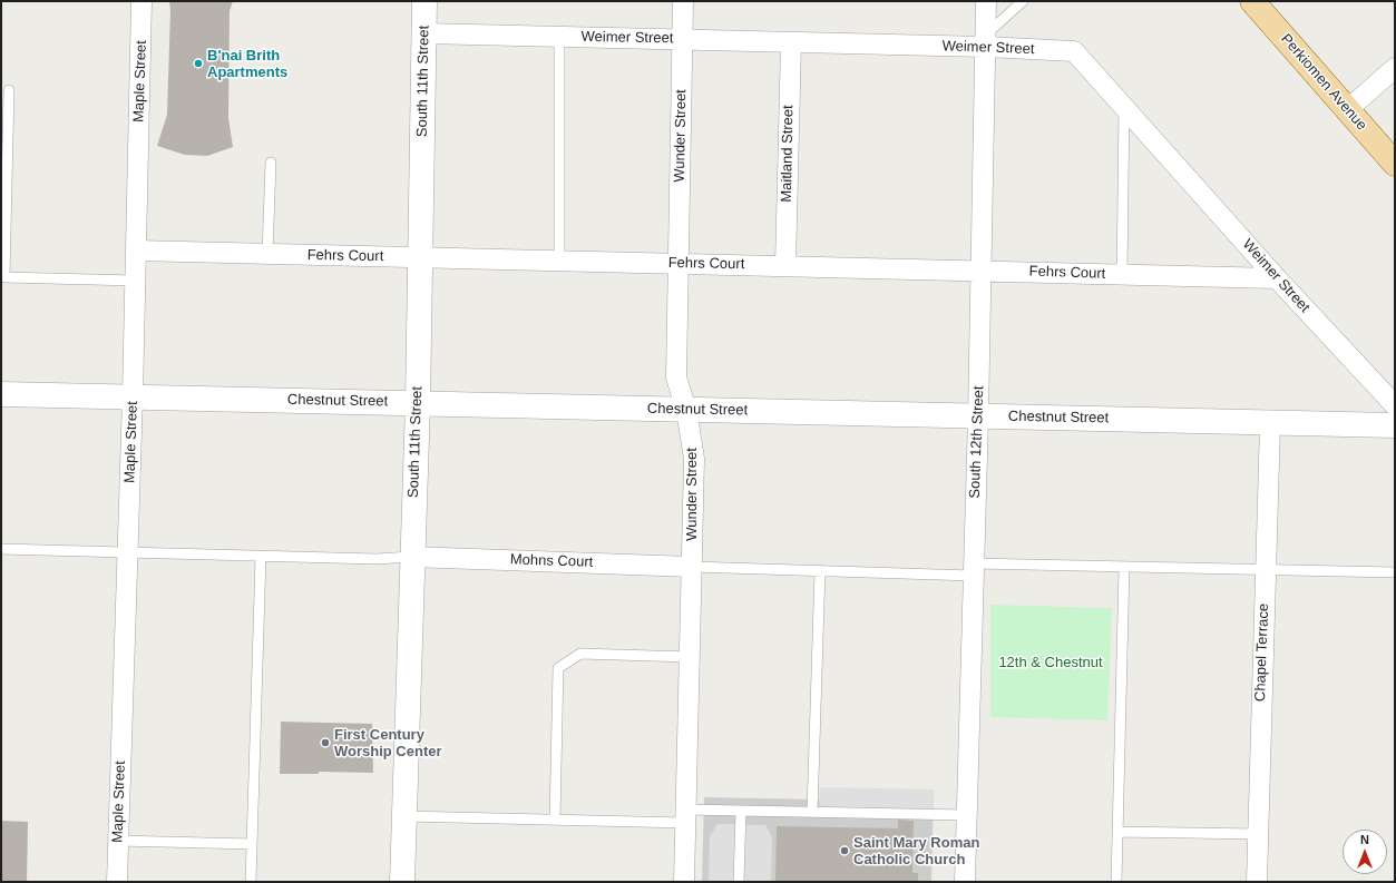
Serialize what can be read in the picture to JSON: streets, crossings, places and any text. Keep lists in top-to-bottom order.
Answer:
{
  "streets": {
    "main road": ["Perkiomen Avenue"],
    "street": [
      "Weimer Street",
      "Maple Street",
      "South 11th Street",
      "Wunder Street",
      "Maitland Street",
      "Fehrs Court",
      "Chestnut Street",
      "South 12th Street",
      "Mohns Court",
      "Chapel Terrace"
    ]
  },
  "crossings": [
    ["Weimer Street", "South 11th Street"],
    ["Weimer Street", "Wunder Street"],
    ["Weimer Street", "Maitland Street"],
    ["Weimer Street", "Fehrs Court"],
    ["Weimer Street", "South 12th Street"],
    ["Maple Street", "Fehrs Court"],
    ["Maple Street", "Chestnut Street"],
    ["South 11th Street", "Fehrs Court"],
    ["South 11th Street", "Chestnut Street"],
    ["South 11th Street", "Mohns Court"],
    ["Wunder Street", "Fehrs Court"],
    ["Wunder Street", "Chestnut Street"],
    ["Wunder Street", "Mohns Court"],
    ["Maitland Street", "Fehrs Court"],
    ["Fehrs Court", "South 12th Street"],
    ["Chestnut Street", "South 12th Street"],
    ["Chestnut Street", "Chapel Terrace"]
  ],
  "parks": ["12th & Chestnut"],
  "places": ["B'nai Brith Apartments", "First Century Worship Center", "Saint Mary Roman Catholic Church"],
  "north": "top"
}
